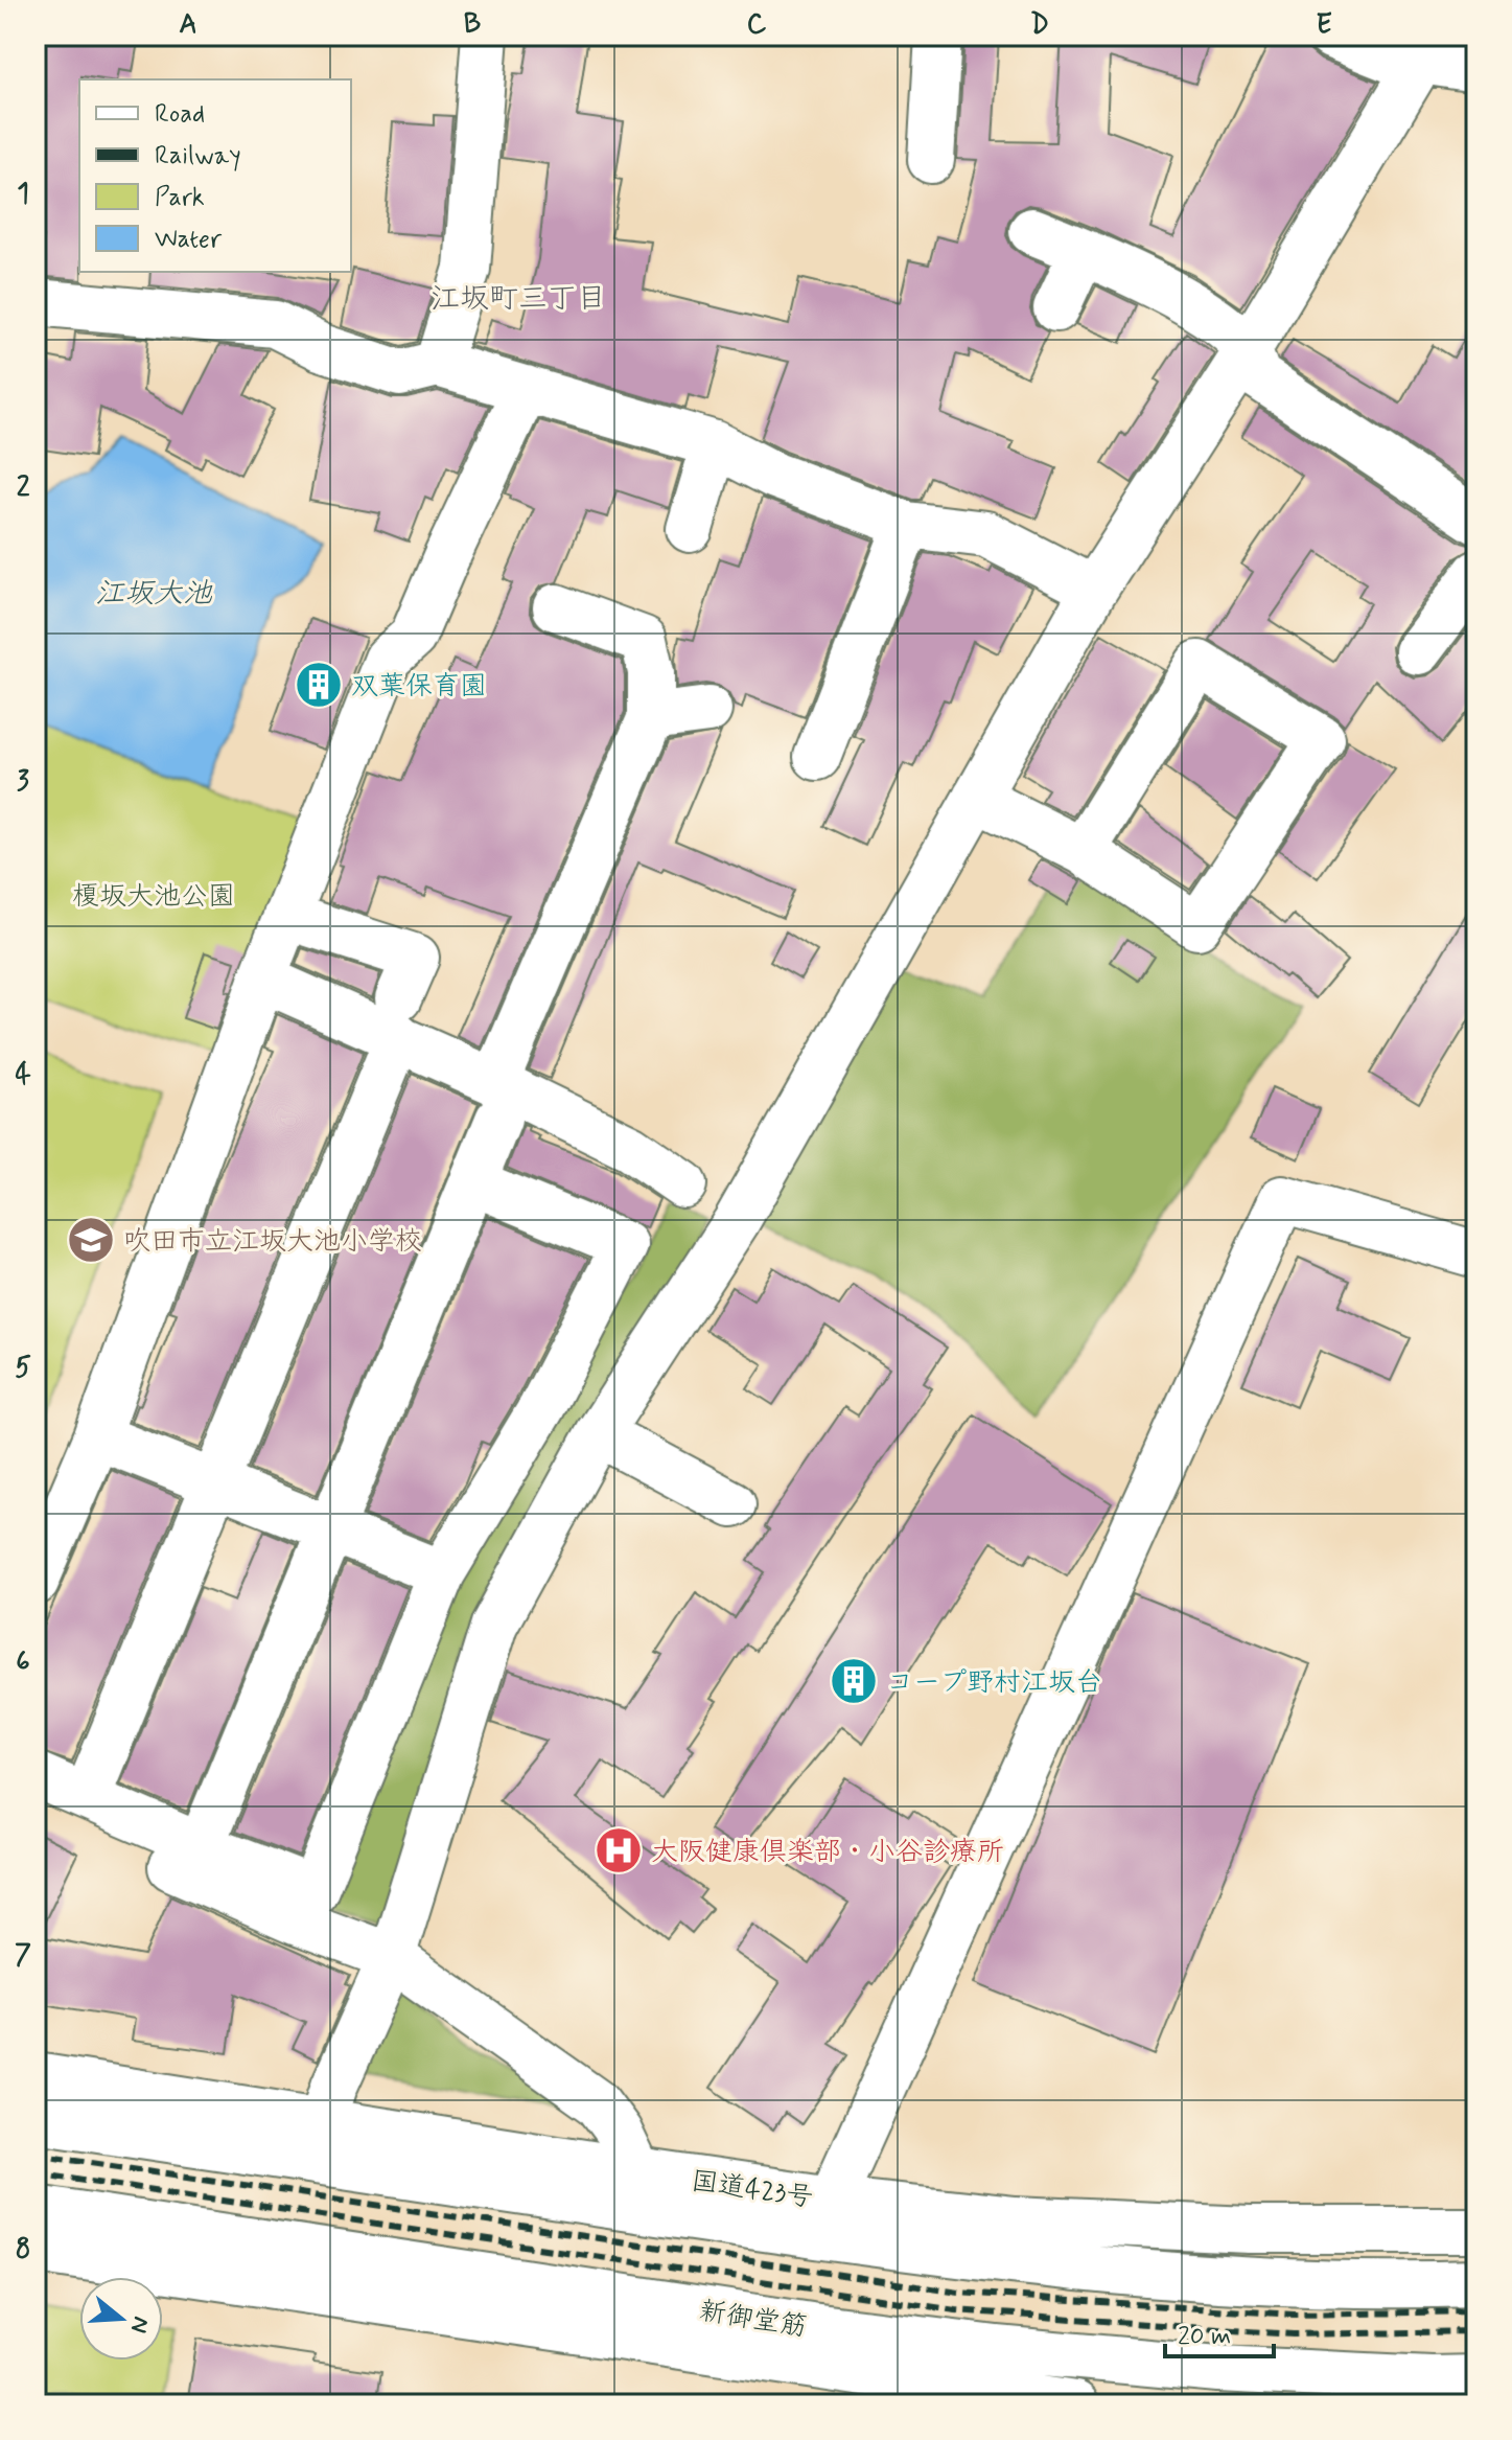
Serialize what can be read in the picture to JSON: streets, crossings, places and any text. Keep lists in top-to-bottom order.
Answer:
{
  "streets": {
    "main road": ["国道423号", "新御堂筋"]
  },
  "districts": ["江坂町三丁目"],
  "water": ["江坂大池"],
  "parks": ["榎坂大池公園"],
  "places": {
    "building": ["双葉保育園", "コープ野村江坂台"],
    "school or university": ["吹田市立江坂大池小学校"],
    "hospital": ["大阪健康倶楽部・小谷診療所"]
  },
  "legend": [
    "Road",
    "Railway",
    "Park",
    "Water"
  ],
  "scale_bar": "20 m",
  "north": "right",
  "grid": {
    "columns": [
      "A",
      "B",
      "C",
      "D",
      "E"
    ],
    "rows": [
      "1",
      "2",
      "3",
      "4",
      "5",
      "6",
      "7",
      "8"
    ]
  }
}
